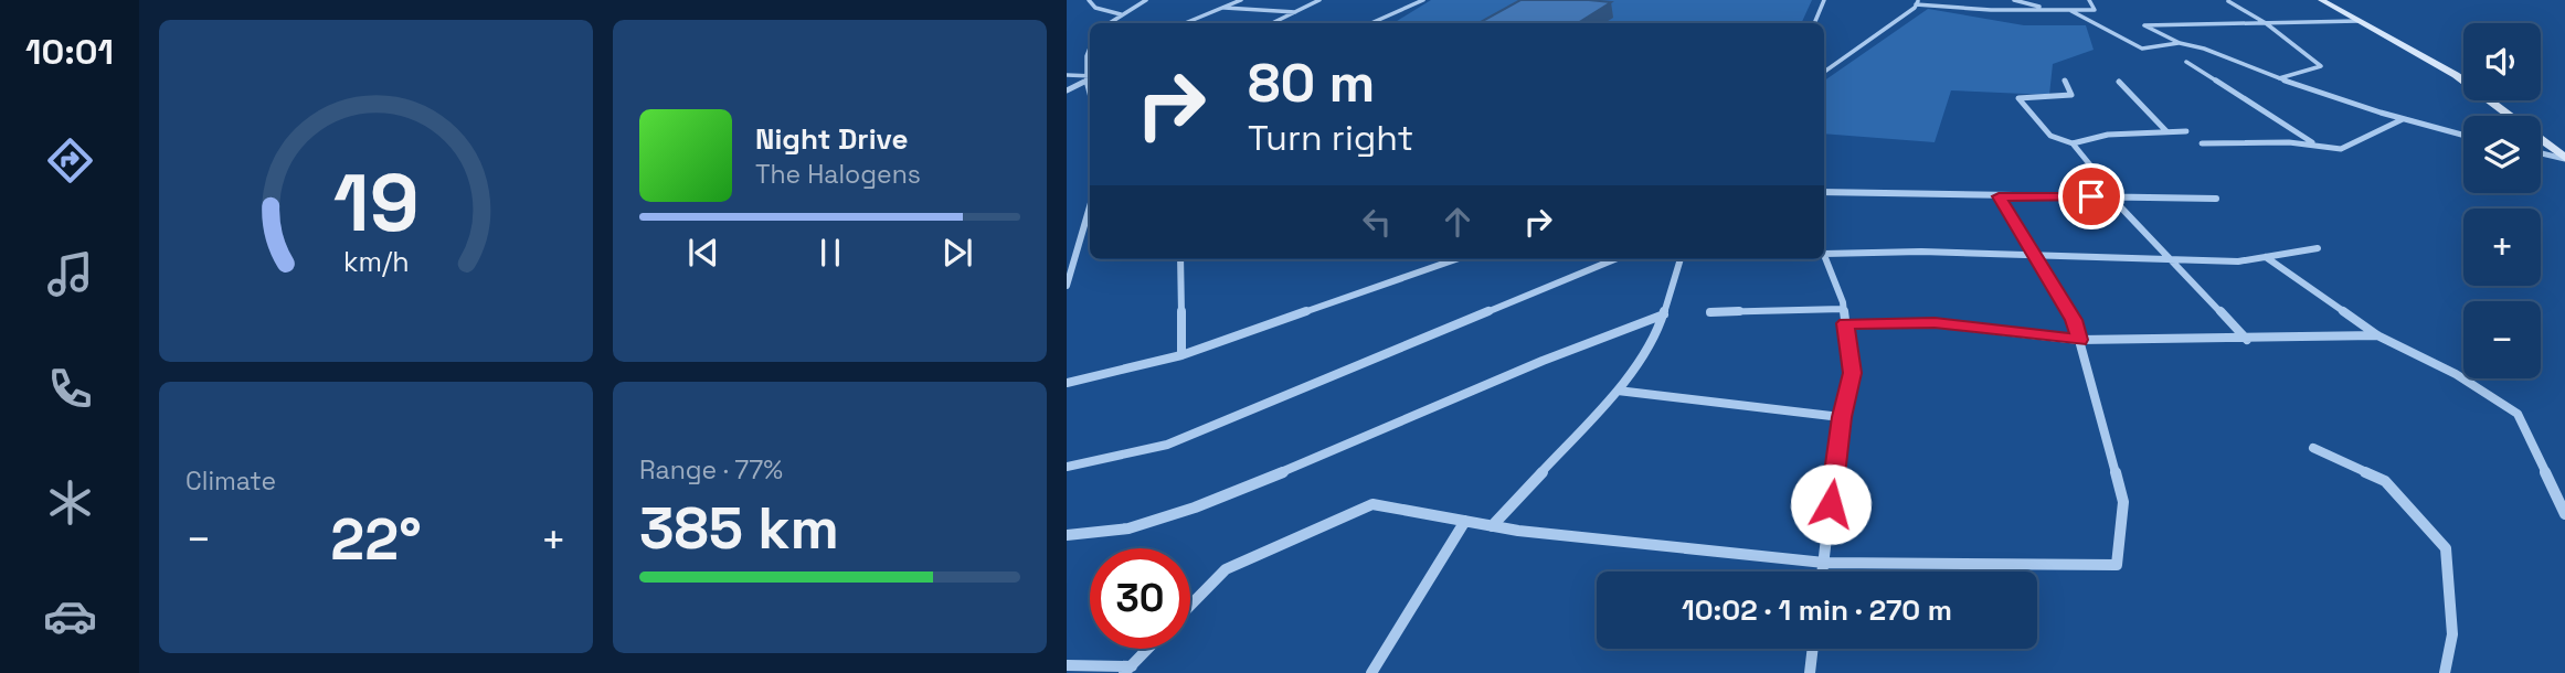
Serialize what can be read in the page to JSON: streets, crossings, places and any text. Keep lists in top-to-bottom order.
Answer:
{
  "page": {
    "tabs": "10:01",
    "map_buttons": ["+", "−"],
    "turn": ["80 m", "Turn right"],
    "song": ["Night Drive", "The Halogens"],
    "tile": [
      "Climate",
      ["Range · 77%", "385 km"]
    ],
    "heat": ["−", "22°", "+"],
    "limit": "30",
    "trip": "10:02 · 1 min · 270 m",
    "gauge": ["19", "km/h"]
  }
}
